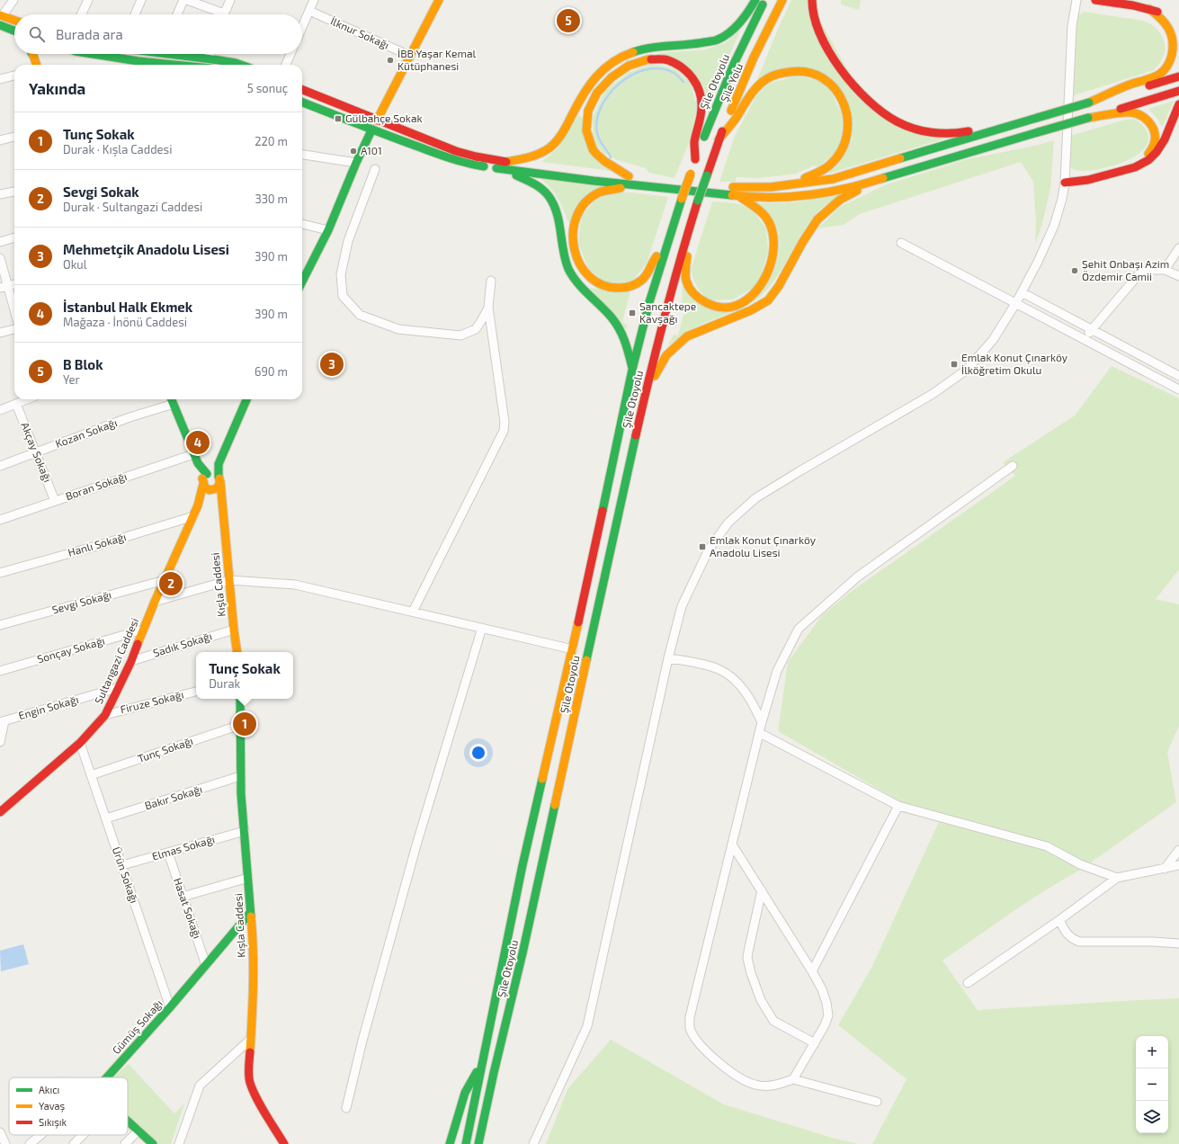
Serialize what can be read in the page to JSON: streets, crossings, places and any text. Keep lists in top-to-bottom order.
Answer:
{
  "streets": {
    "main road": [
      "Şile Otoyolu",
      "Şile Yolu",
      "Kışla Caddesi",
      "Sultangazi Caddesi",
      "Gümüş Sokağı"
    ],
    "street": [
      "İlknur Sokağı",
      "Kozan Sokağı",
      "Akçay Sokağı",
      "Boran Sokağı",
      "Hanlı Sokağı",
      "Sevgi Sokağı",
      "Sadık Sokağı",
      "Sonçay Sokağı",
      "Firuze Sokağı",
      "Engin Sokağı",
      "Tunç Sokağı",
      "Bakır Sokağı",
      "Elmas Sokağı",
      "Ürün Sokağı",
      "Hasat Sokağı"
    ]
  },
  "crossings": [
    ["Şile Otoyolu", "Şile Yolu"],
    ["Kozan Sokağı", "Akçay Sokağı"],
    ["Akçay Sokağı", "Boran Sokağı"],
    ["Hanlı Sokağı", "Sultangazi Caddesi"],
    ["Kışla Caddesi", "Sadık Sokağı"],
    ["Kışla Caddesi", "Sultangazi Caddesi"],
    ["Kışla Caddesi", "Tunç Sokağı"],
    ["Kışla Caddesi", "Bakır Sokağı"],
    ["Kışla Caddesi", "Elmas Sokağı"],
    ["Kışla Caddesi", "Gümüş Sokağı"],
    ["Sevgi Sokağı", "Sultangazi Caddesi"],
    ["Sadık Sokağı", "Sultangazi Caddesi"],
    ["Sonçay Sokağı", "Sultangazi Caddesi"],
    ["Sultangazi Caddesi", "Firuze Sokağı"],
    ["Sultangazi Caddesi", "Engin Sokağı"],
    ["Sultangazi Caddesi", "Ürün Sokağı"],
    ["Tunç Sokağı", "Ürün Sokağı"],
    ["Bakır Sokağı", "Ürün Sokağı"],
    ["Elmas Sokağı", "Ürün Sokağı"],
    ["Elmas Sokağı", "Hasat Sokağı"],
    ["Ürün Sokağı", "Gümüş Sokağı"],
    ["Hasat Sokağı", "Gümüş Sokağı"]
  ],
  "places": {
    "other": ["İBB Yaşar Kemal Kütüphanesi", "A101", "Şehit Onbaşı Azim Özdemir Camii"],
    "transit": [
      "Gülbahçe Sokak",
      "Sancaktepe Kavşağı",
      "Emlak Konut Çınarköy İlköğretim Okulu",
      "Emlak Konut Çınarköy Anadolu Lisesi"
    ]
  },
  "legend": ["Akıcı", "Yavaş", "Sıkışık"],
  "page": {
    "pins": [
      "5",
      "3",
      "4",
      "2",
      "1"
    ],
    "search": "Burada ara",
    "heading": ["Yakında", "5 sonuç"],
    "list": [
      {
        "mark": "1",
        "name": "Tunç Sokak",
        "note": "Durak · Kışla Caddesi",
        "value": "220 m"
      },
      {
        "mark": "2",
        "name": "Sevgi Sokak",
        "note": "Durak · Sultangazi Caddesi",
        "value": "330 m"
      },
      {
        "mark": "3",
        "name": "Mehmetçik Anadolu Lisesi",
        "note": "Okul",
        "value": "390 m"
      },
      {
        "mark": "4",
        "name": "İstanbul Halk Ekmek",
        "note": "Mağaza · İnönü Caddesi",
        "value": "390 m"
      },
      {
        "mark": "5",
        "name": "B Blok",
        "note": "Yer",
        "value": "690 m"
      }
    ],
    "popup": ["Tunç Sokak", "Durak"],
    "map_buttons": ["+", "−"]
  }
}
